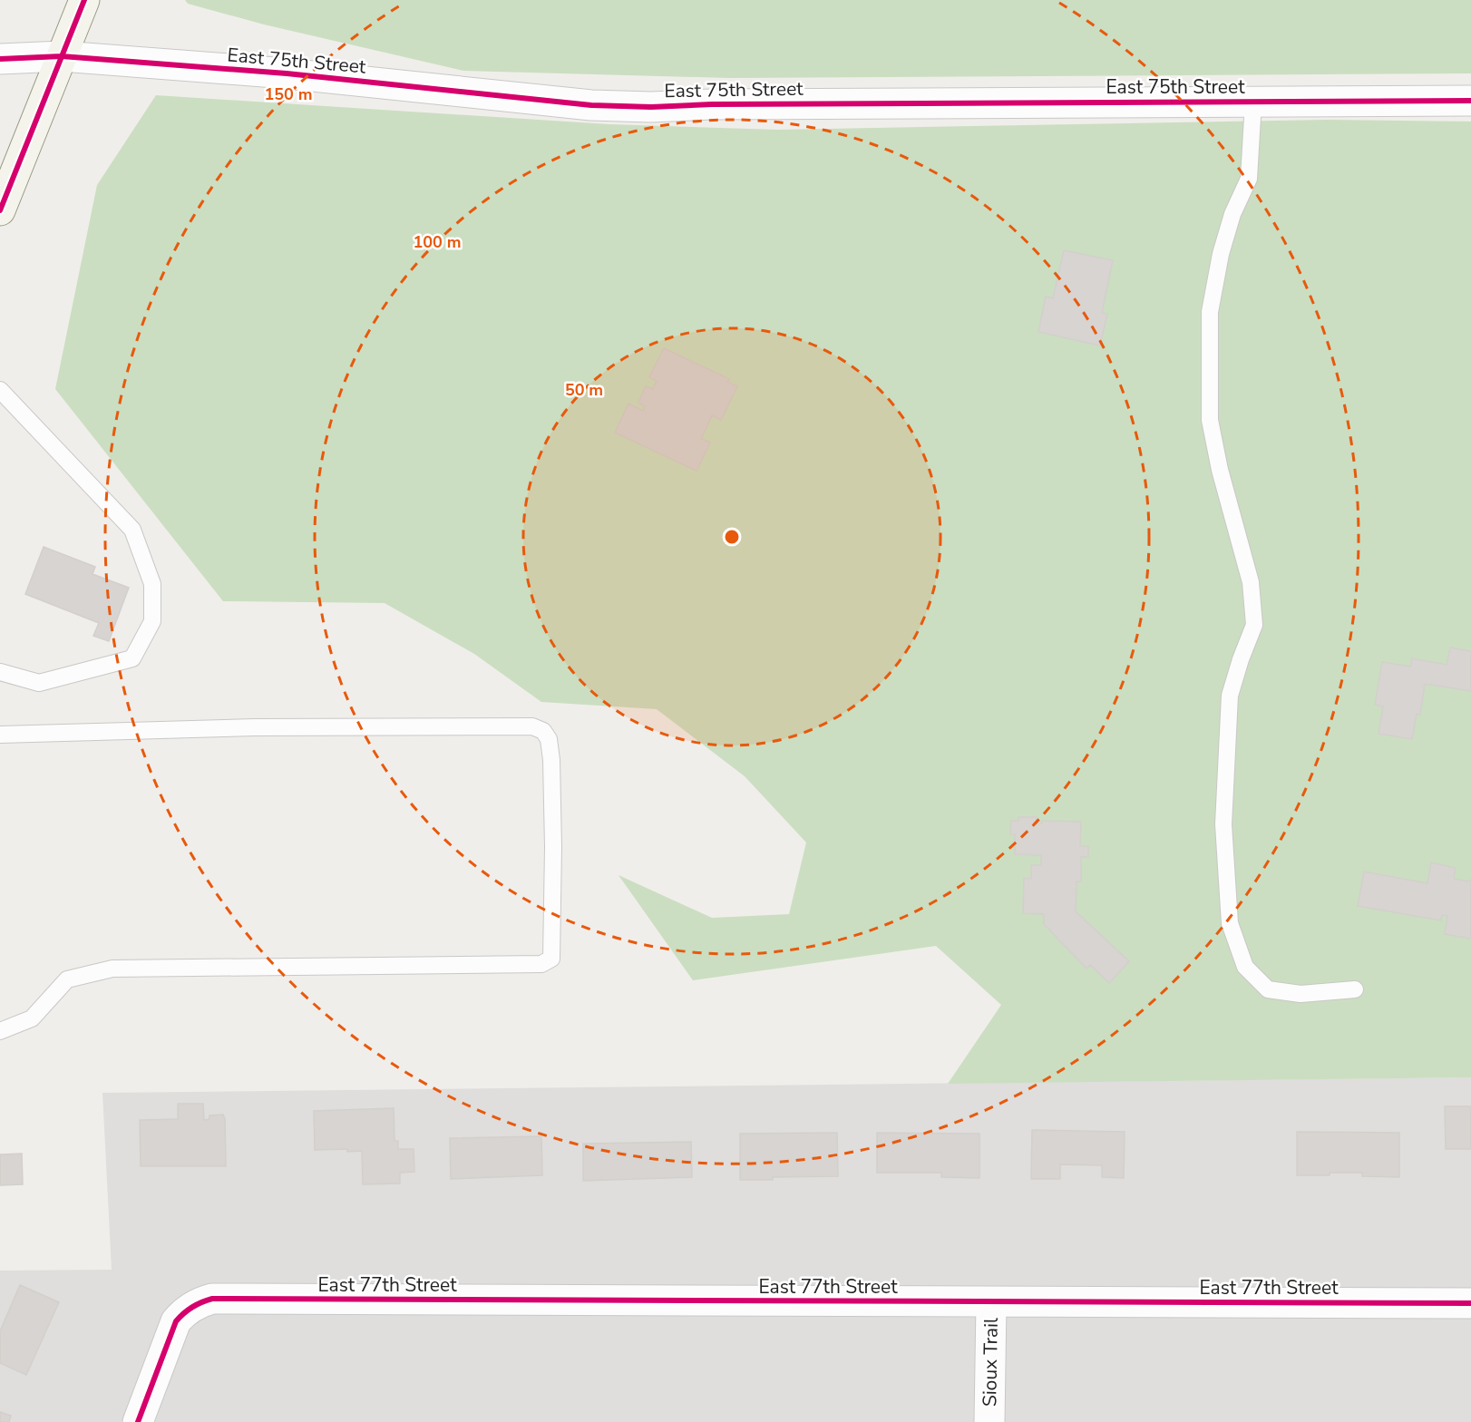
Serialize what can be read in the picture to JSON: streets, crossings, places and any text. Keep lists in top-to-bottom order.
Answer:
{
  "streets": {
    "street": ["East 75th Street", "East 77th Street", "Sioux Trail"]
  },
  "crossings": [
    ["East 77th Street", "Sioux Trail"]
  ],
  "rings": ["150 m", "100 m", "50 m"]
}
